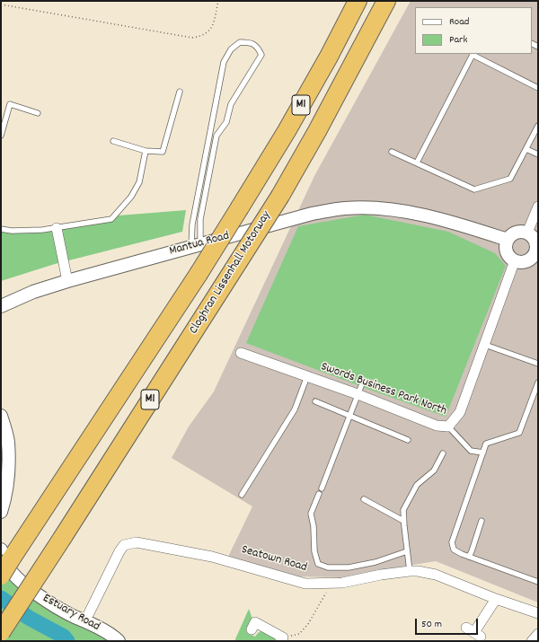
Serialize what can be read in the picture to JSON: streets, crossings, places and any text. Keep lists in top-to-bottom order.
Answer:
{
  "streets": {
    "highway": ["M1", "Cloghran Lissenhall Motorway"],
    "street": [
      "Mantua Road",
      "Swords Business Park North",
      "Seatown Road",
      "Estuary Road"
    ]
  },
  "crossings": [
    ["Mantua Road", "Swords Business Park North"],
    ["Seatown Road", "Estuary Road"]
  ],
  "legend": ["Road", "Park"],
  "scale_bar": "50 m"
}
